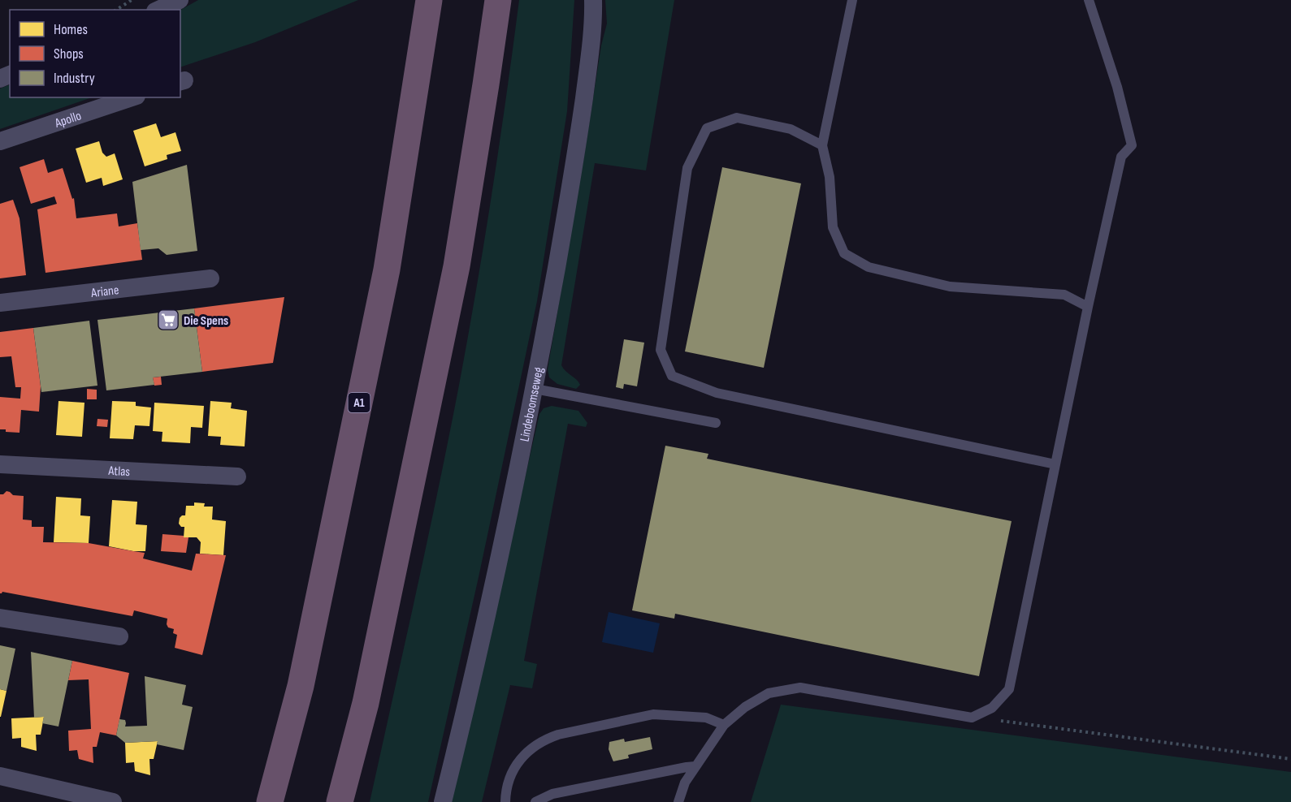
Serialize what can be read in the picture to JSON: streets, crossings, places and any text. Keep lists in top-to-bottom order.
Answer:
{
  "streets": {
    "highway": ["A1"],
    "street": [
      "Apollo",
      "Ariane",
      "Lindeboomseweg",
      "Atlas"
    ]
  },
  "places": {
    "supermarket": ["Die Spens"]
  },
  "legend": ["Homes", "Shops", "Industry"]
}
